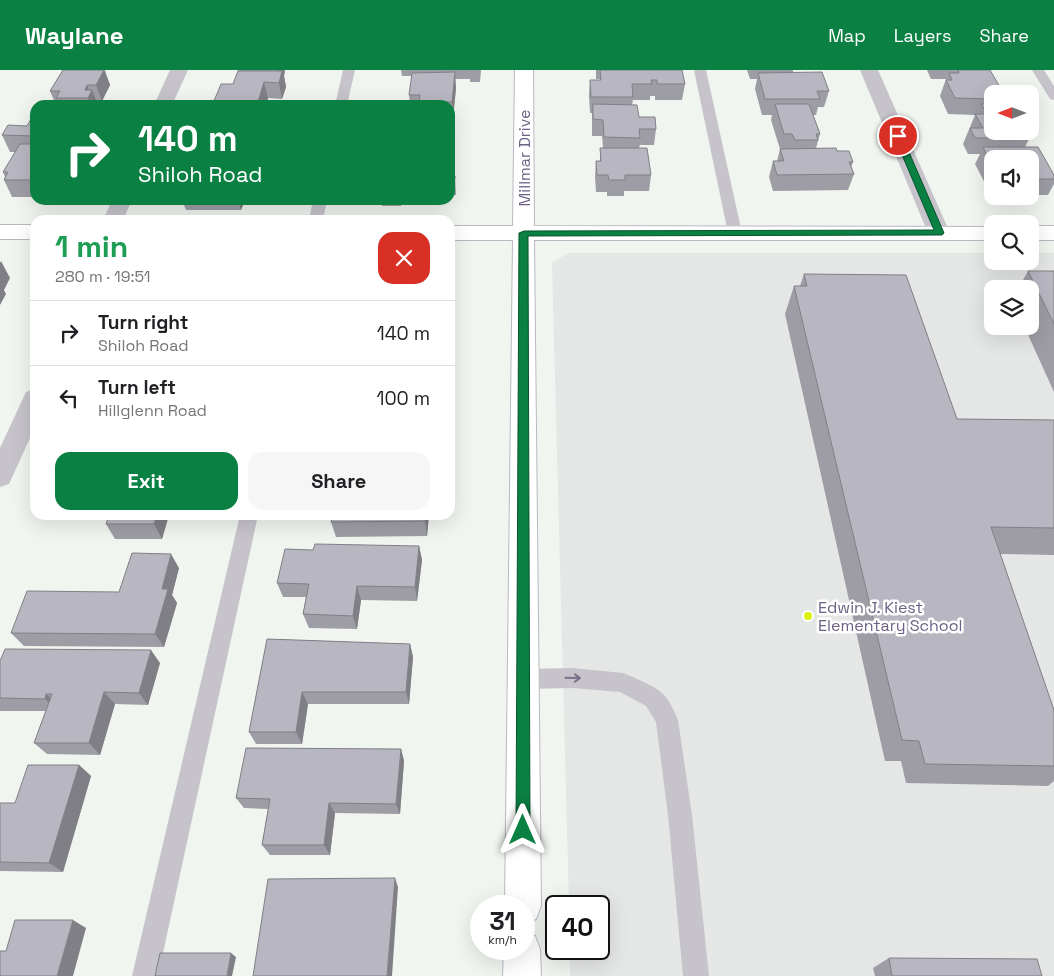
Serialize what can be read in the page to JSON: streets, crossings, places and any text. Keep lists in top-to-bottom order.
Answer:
{
  "streets": {
    "street": ["Millmar Drive"]
  },
  "places": ["Edwin J. Kiest Elementary School"],
  "north": "left",
  "page": {
    "header": "Waylane",
    "nav": ["Map", "Layers", "Share"],
    "turn": ["140 m", "Shiloh Road"],
    "heading": ["1 min", "280 m · 19:51"],
    "list": [
      {
        "name": "Turn right",
        "note": "Shiloh Road",
        "value": "140 m"
      },
      {
        "name": "Turn left",
        "note": "Hillglenn Road",
        "value": "100 m"
      }
    ],
    "buttons": ["Exit", "Share"],
    "speed": "31 km/h",
    "limit": "40"
  }
}
